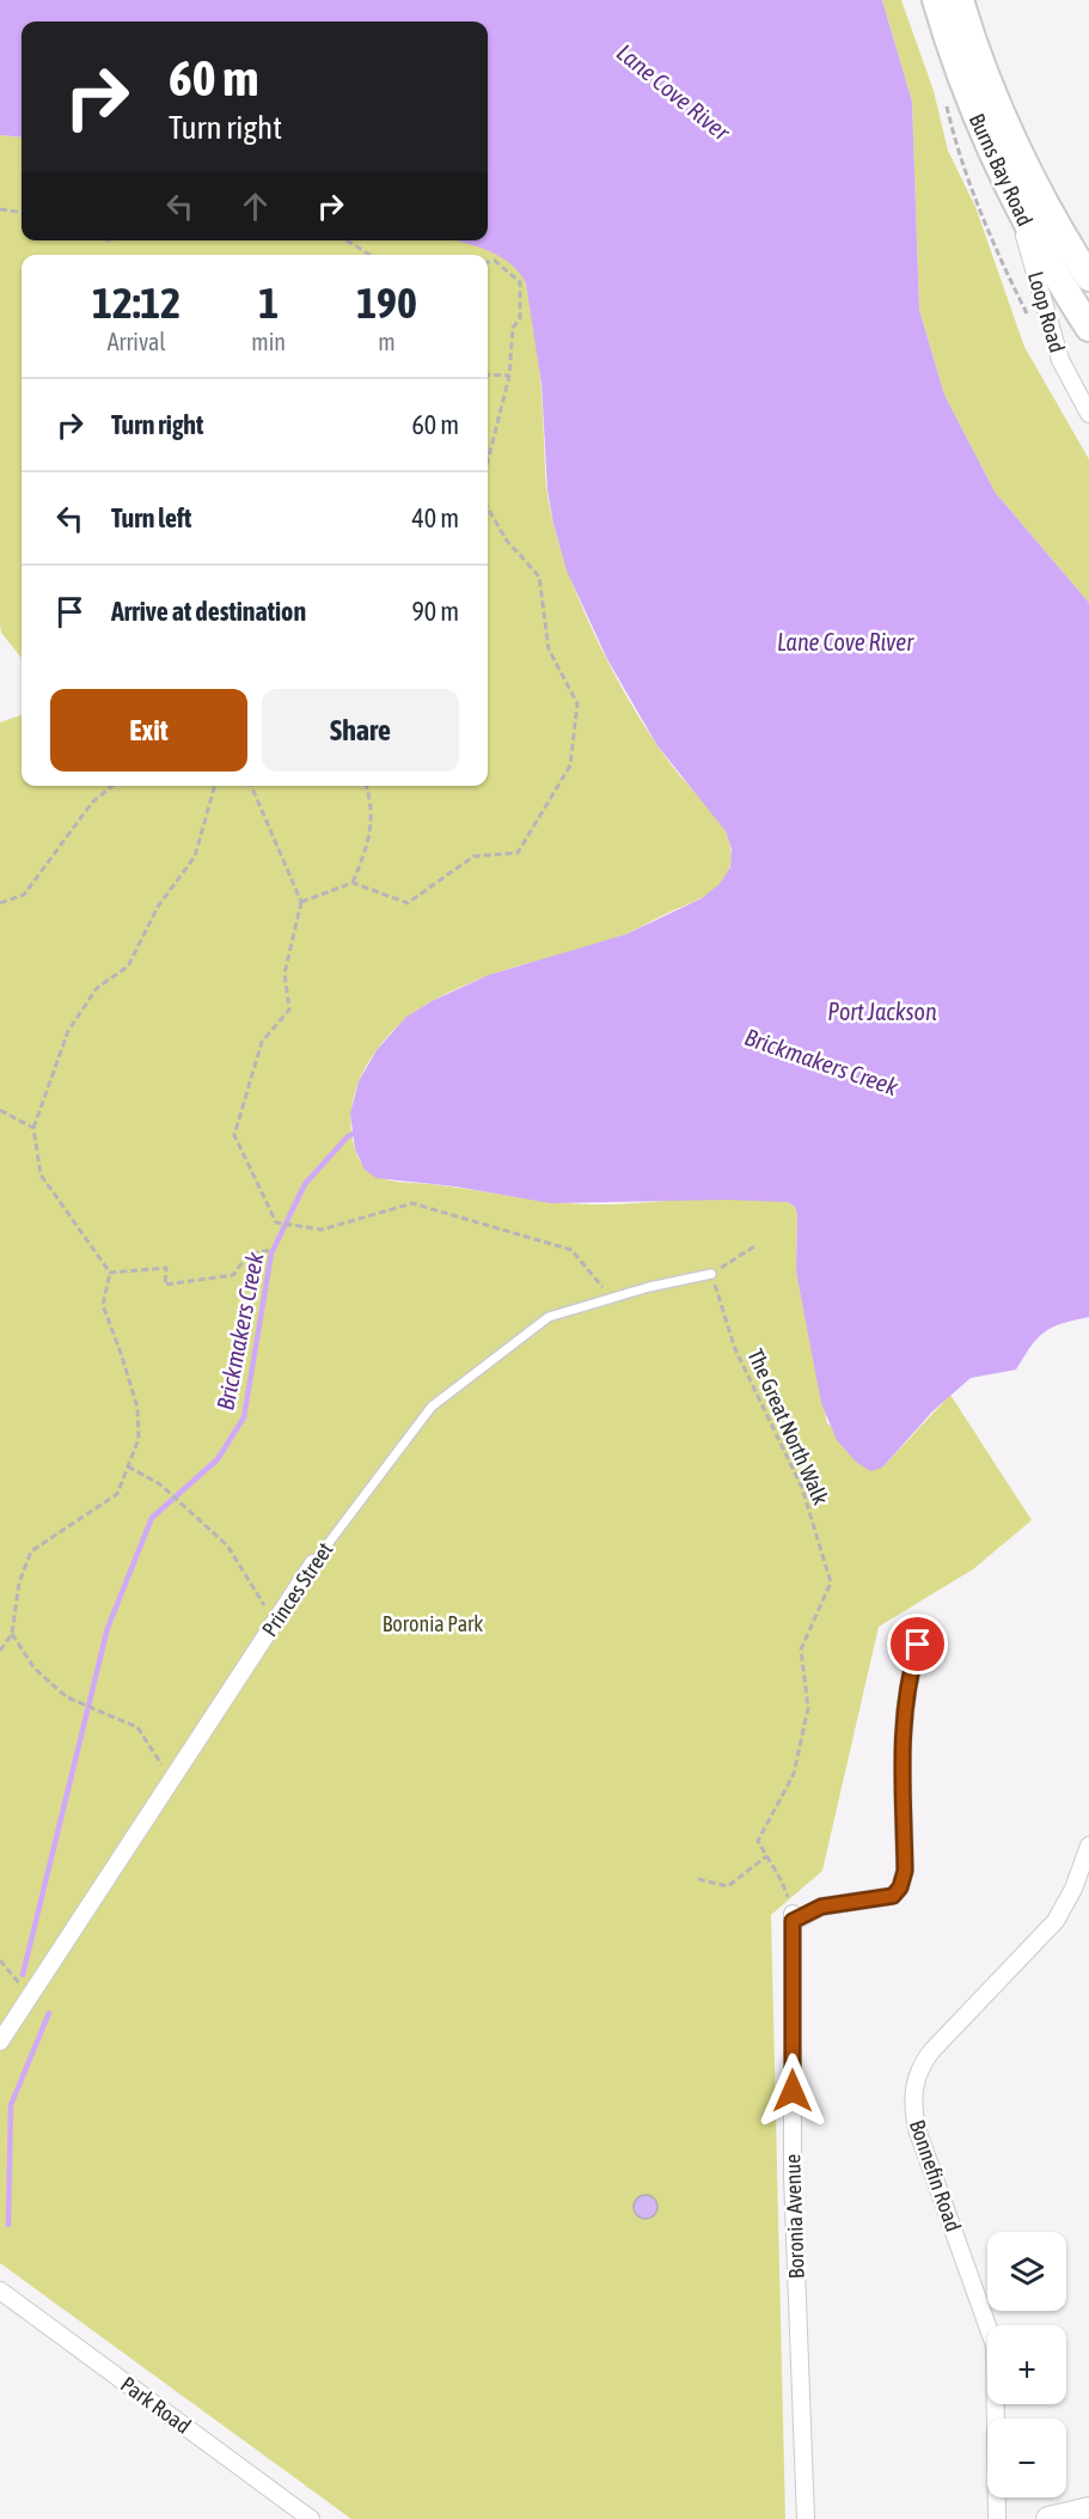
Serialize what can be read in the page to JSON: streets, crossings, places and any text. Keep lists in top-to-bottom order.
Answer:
{
  "streets": {
    "main road": ["Burns Bay Road"],
    "street": [
      "Loop Road",
      "Princes Street",
      "Bonnefin Road",
      "Boronia Avenue",
      "Park Road"
    ],
    "path": ["The Great North Walk"]
  },
  "crossings": [
    ["Burns Bay Road", "Loop Road"],
    ["The Great North Walk", "Princes Street"],
    ["The Great North Walk", "Boronia Avenue"]
  ],
  "water": ["Lane Cove River", "Port Jackson", "Brickmakers Creek"],
  "parks": ["Boronia Park"],
  "page": {
    "turn": ["60 m", "Turn right"],
    "eta": [
      "12:12",
      "Arrival",
      "1",
      "min",
      "190",
      "m"
    ],
    "list": [
      {
        "name": "Turn right",
        "value": "60 m"
      },
      {
        "name": "Turn left",
        "value": "40 m"
      },
      {
        "name": "Arrive at destination",
        "value": "90 m"
      }
    ],
    "buttons": ["Exit", "Share"],
    "map_buttons": ["+", "−"]
  }
}
